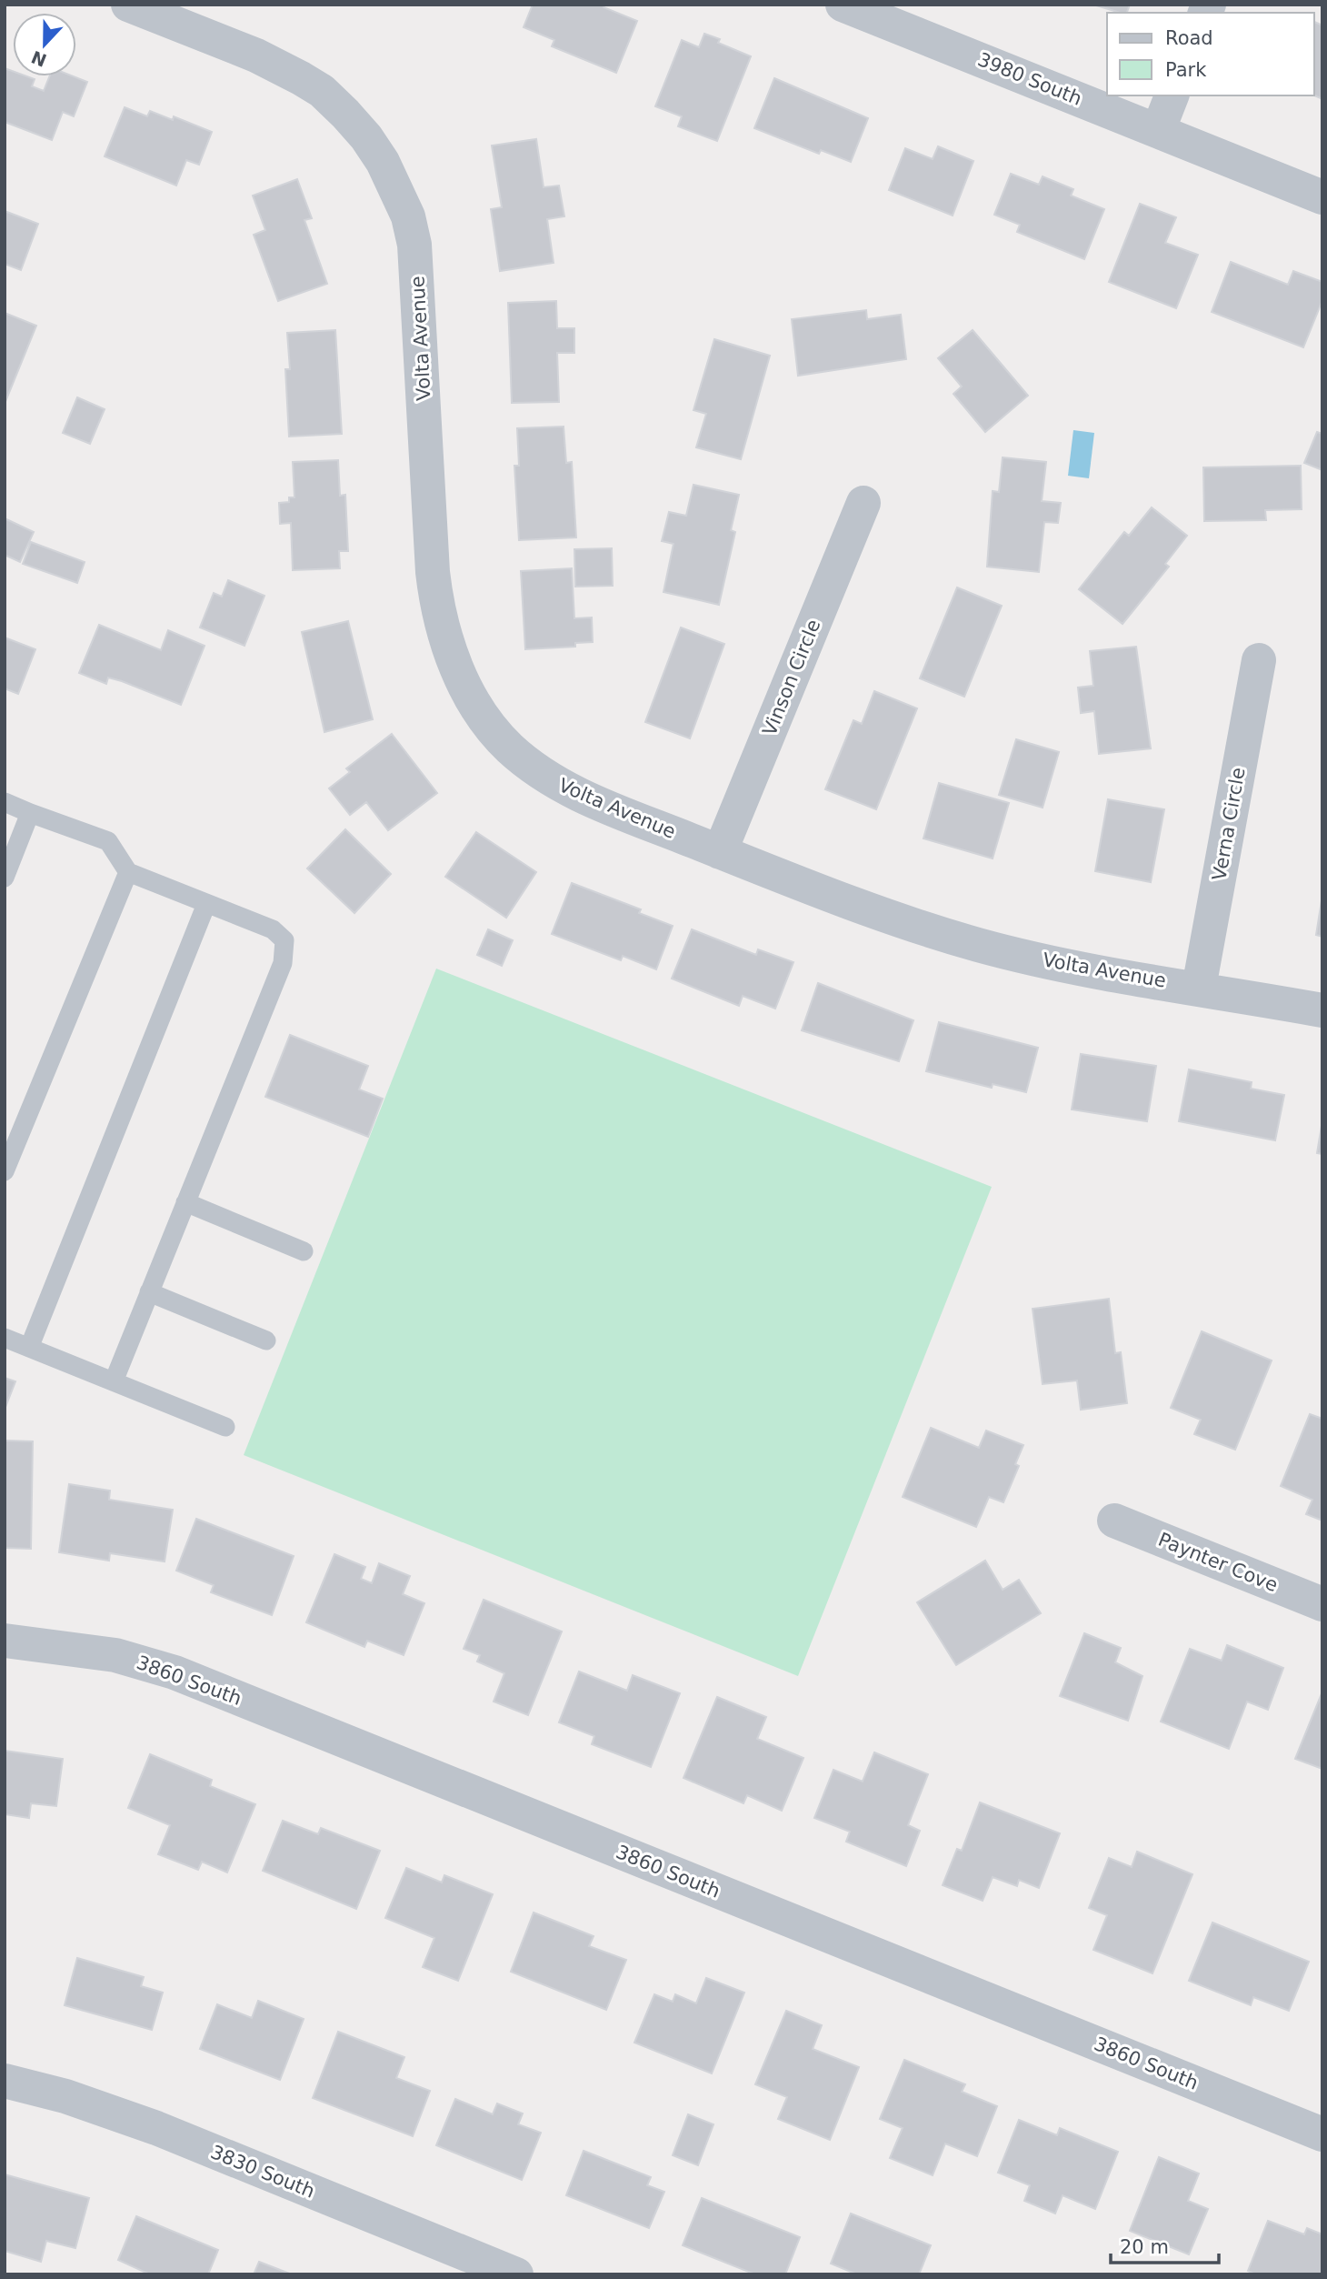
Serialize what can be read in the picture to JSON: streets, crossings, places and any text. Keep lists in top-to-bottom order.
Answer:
{
  "streets": {
    "street": [
      "3980 South",
      "Volta Avenue",
      "Vinson Circle",
      "Verna Circle",
      "Paynter Cove",
      "3860 South",
      "3830 South"
    ]
  },
  "crossings": [
    ["Volta Avenue", "Vinson Circle"],
    ["Volta Avenue", "Verna Circle"]
  ],
  "legend": ["Road", "Park"],
  "scale_bar": "20 m",
  "north": "bottom"
}
